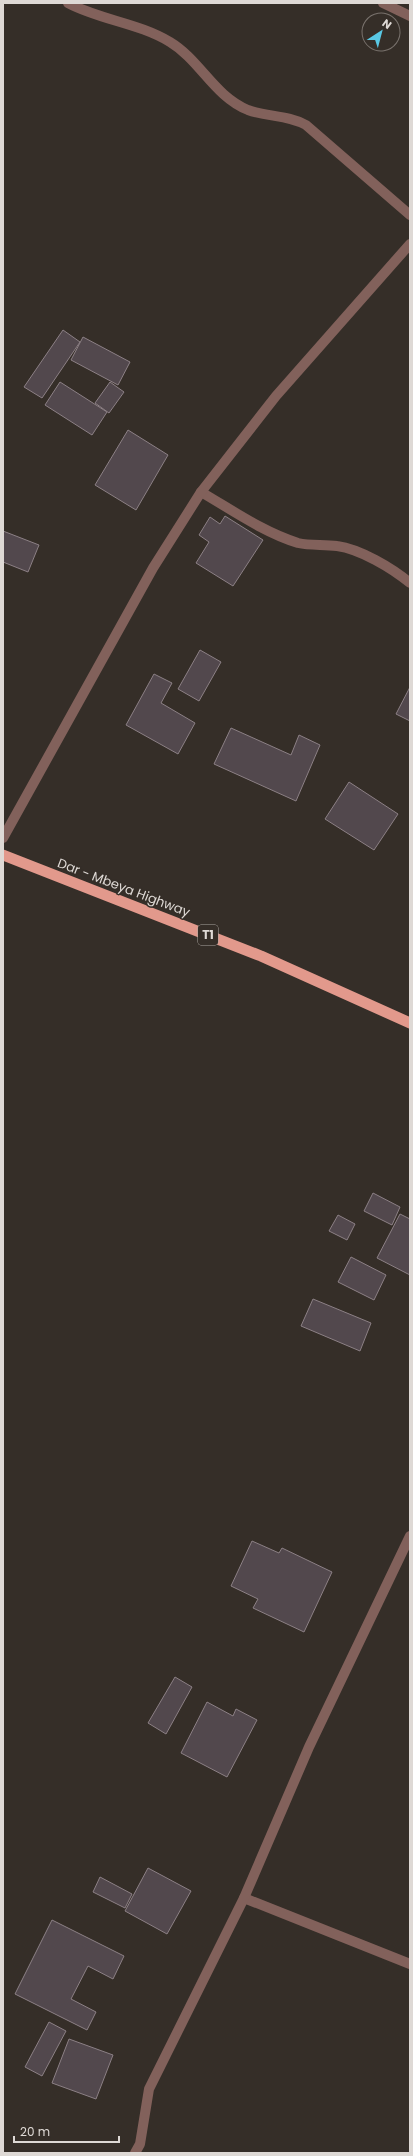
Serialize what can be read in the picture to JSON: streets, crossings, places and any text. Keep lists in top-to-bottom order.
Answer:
{
  "streets": {
    "highway": ["Dar - Mbeya Highway", "T1"]
  },
  "scale_bar": "20 m",
  "north": "top right"
}
